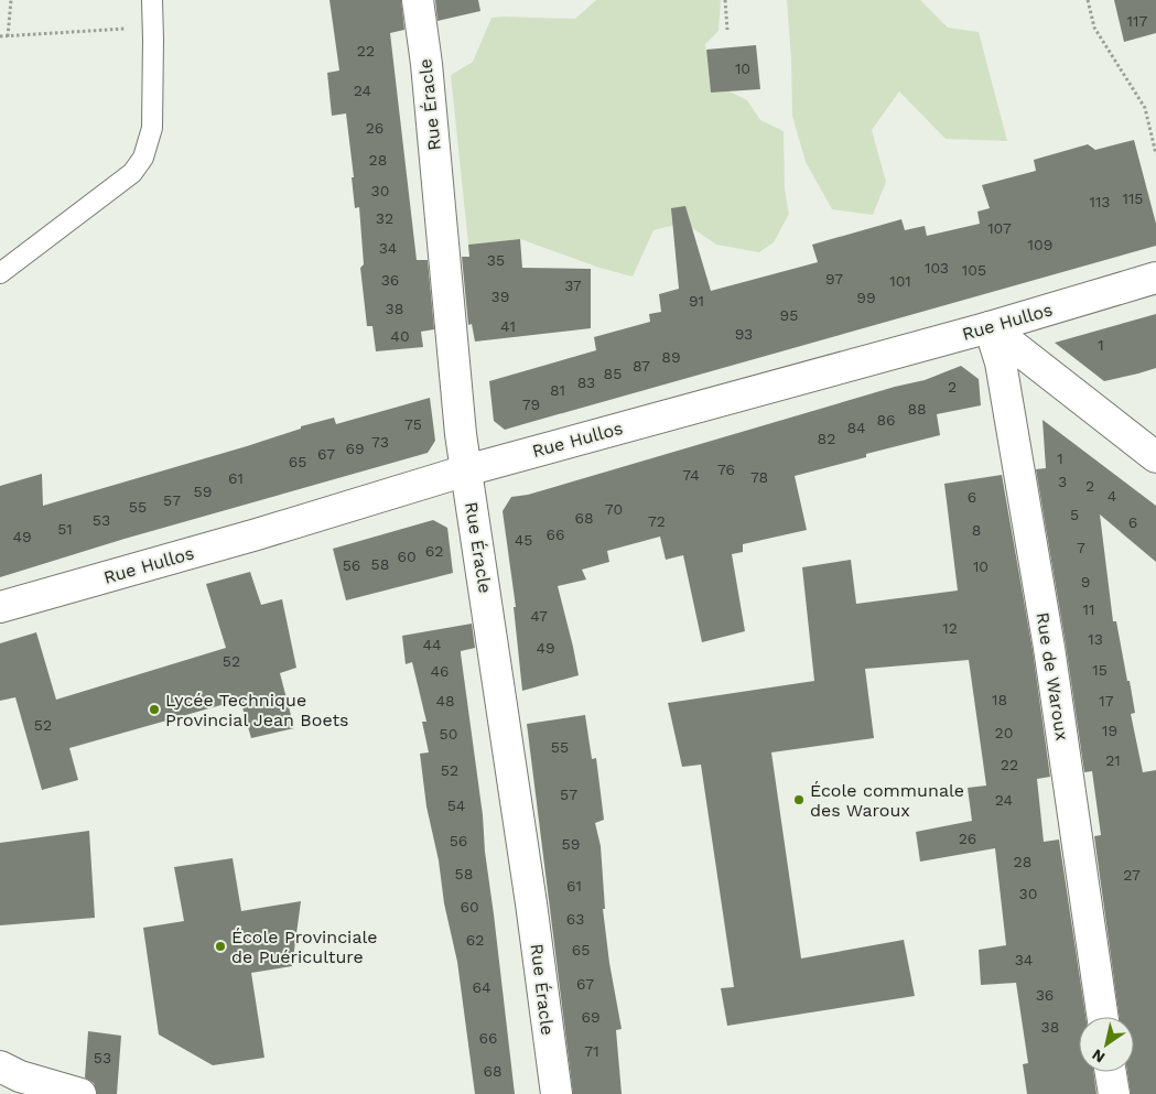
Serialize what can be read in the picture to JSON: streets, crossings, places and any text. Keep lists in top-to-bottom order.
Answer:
{
  "streets": {
    "street": ["Rue Éracle", "Rue Hullos", "Rue de Waroux"]
  },
  "crossings": [
    ["Rue Éracle", "Rue Hullos"],
    ["Rue Hullos", "Rue de Waroux"]
  ],
  "places": ["Lycée Technique Provincial Jean Boets", "École communale des Waroux", "École Provinciale de Puériculture"],
  "house_numbers": [
    "117",
    "22",
    "10",
    "24",
    "26",
    "28",
    "30",
    "115",
    "113",
    "32",
    "107",
    "109",
    "34",
    "35",
    "103",
    "105",
    "97",
    "36",
    "101",
    "37",
    "39",
    "99",
    "91",
    "38",
    "95",
    "41",
    "93",
    "40",
    "1",
    "89",
    "87",
    "85",
    "83",
    "2",
    "81",
    "79",
    "88",
    "86",
    "75",
    "84",
    "82",
    "73",
    "69",
    "67",
    "1",
    "65",
    "76",
    "74",
    "78",
    "61",
    "3",
    "2",
    "59",
    "4",
    "6",
    "57",
    "55",
    "70",
    "5",
    "68",
    "53",
    "72",
    "6",
    "51",
    "8",
    "66",
    "49",
    "45",
    "7",
    "62",
    "60",
    "58",
    "56",
    "10",
    "9",
    "11",
    "47",
    "12",
    "13",
    "44",
    "49",
    "52",
    "15",
    "46",
    "18",
    "48",
    "17",
    "52",
    "19",
    "20",
    "50",
    "55",
    "21",
    "22",
    "52",
    "57",
    "24",
    "54",
    "26",
    "56",
    "59",
    "28",
    "58",
    "27",
    "61",
    "30",
    "60",
    "63",
    "62",
    "65",
    "34",
    "67",
    "64",
    "36",
    "69",
    "38",
    "66",
    "71",
    "53",
    "68"
  ],
  "north": "bottom left"
}
